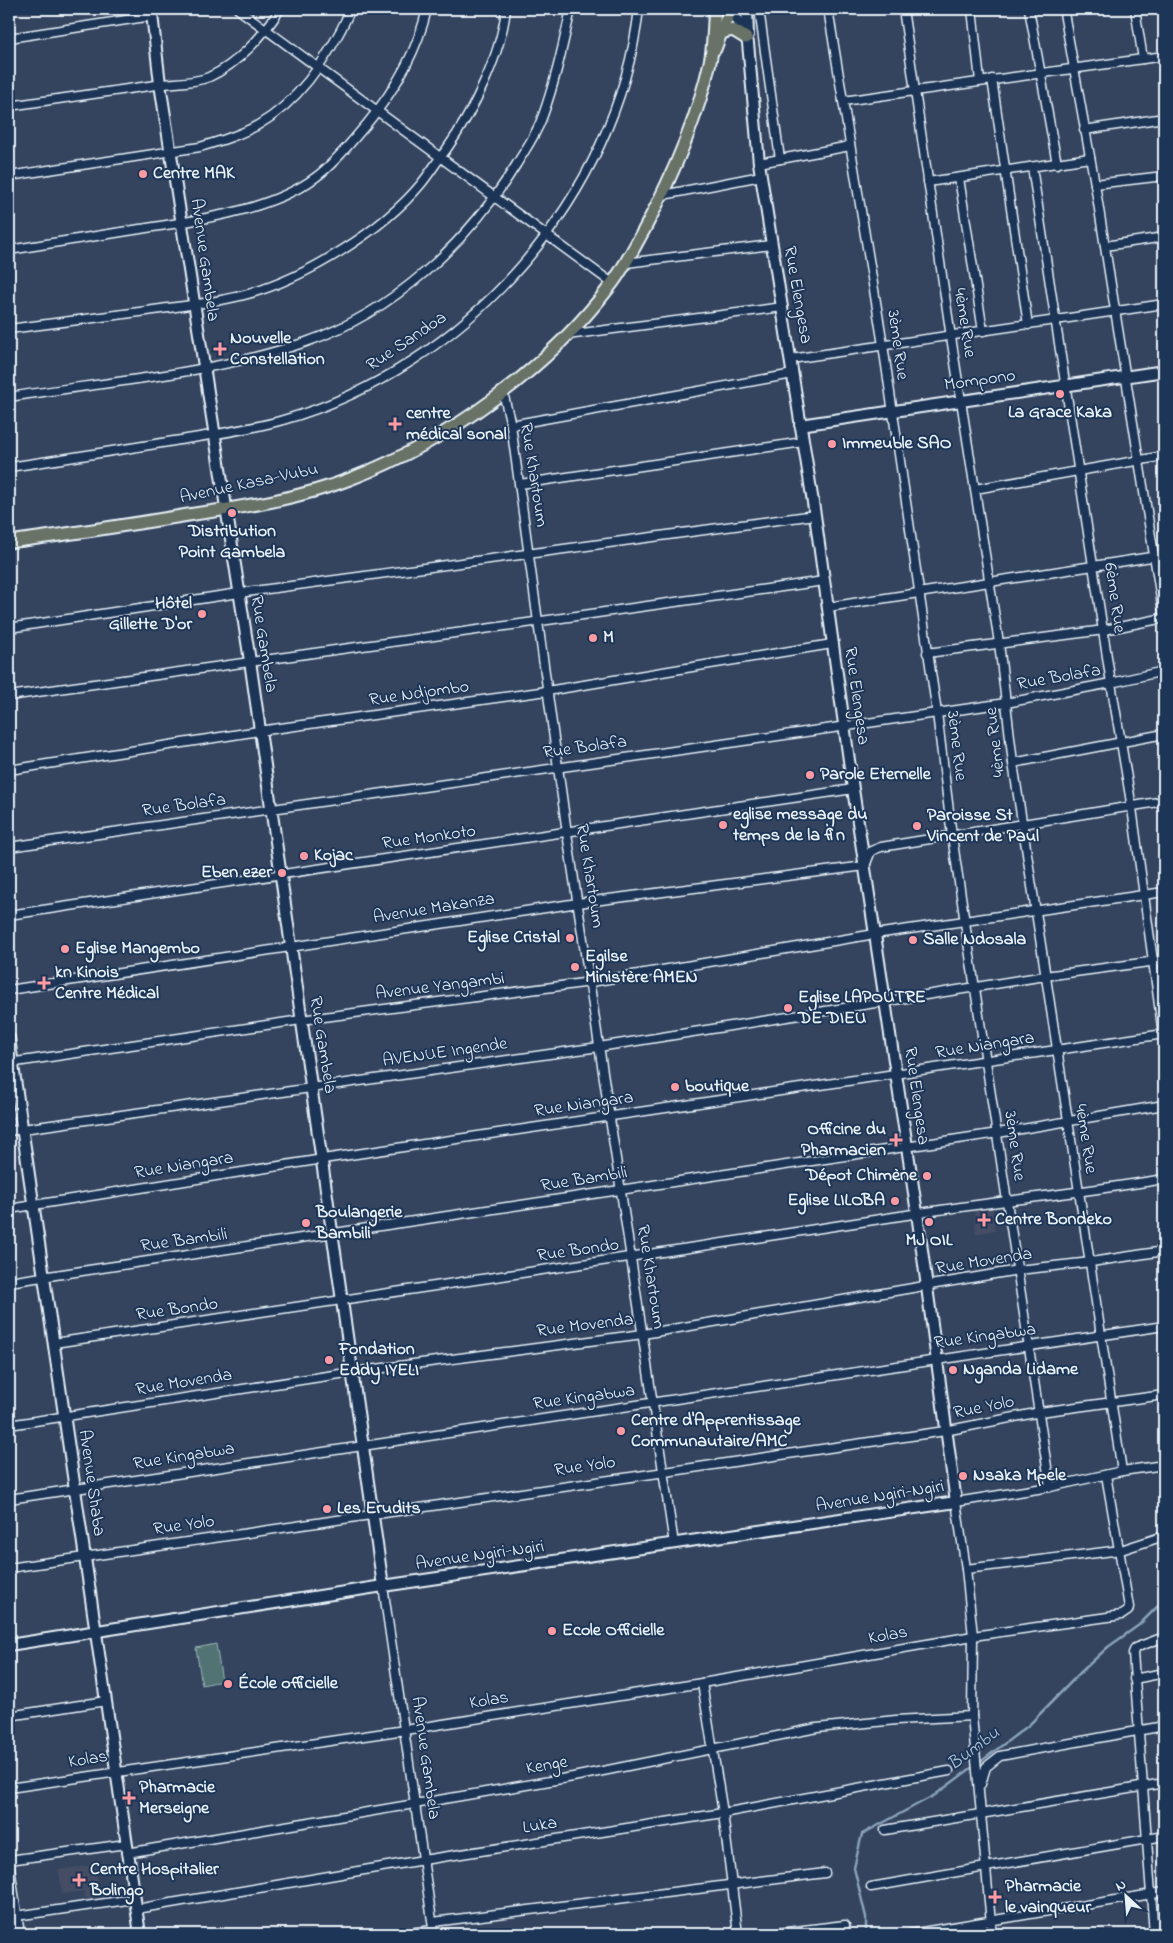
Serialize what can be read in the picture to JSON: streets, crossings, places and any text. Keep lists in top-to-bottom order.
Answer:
{
  "streets": {
    "main road": ["Avenue Kasa-Vubu"],
    "street": [
      "Avenue Gambela",
      "Rue Elengesa",
      "4ème Rue",
      "Rue Sandoa",
      "3ème Rue",
      "Mompono",
      "Rue Khartoum",
      "6ème Rue",
      "Rue Gambela",
      "Rue Bolafa",
      "Rue Ndjombo",
      "Rue Monkoto",
      "Avenue Makanza",
      "Avenue Yangambi",
      "Rue Niangara",
      "AVENUE Ingende",
      "Rue Bambili",
      "Rue Bondo",
      "Rue Movenda",
      "Rue Kingabwa",
      "Rue Yolo",
      "Avenue Shaba",
      "Avenue Ngiri-Ngiri",
      "Kolas",
      "Kenge",
      "Luka"
    ]
  },
  "crossings": [
    ["Avenue Gambela", "Rue Sandoa"],
    ["Avenue Gambela", "Avenue Kasa-Vubu"],
    ["Avenue Gambela", "Rue Gambela"],
    ["Avenue Gambela", "Avenue Ngiri-Ngiri"],
    ["Avenue Gambela", "Kolas"],
    ["Avenue Gambela", "Kenge"],
    ["Avenue Gambela", "Luka"],
    ["Rue Elengesa", "Mompono"],
    ["Rue Elengesa", "Rue Bolafa"],
    ["Rue Elengesa", "Rue Ndjombo"],
    ["Rue Elengesa", "Rue Monkoto"],
    ["Rue Elengesa", "Avenue Makanza"],
    ["Rue Elengesa", "Avenue Yangambi"],
    ["Rue Elengesa", "Rue Niangara"],
    ["Rue Elengesa", "AVENUE Ingende"],
    ["Rue Elengesa", "Rue Bambili"],
    ["Rue Elengesa", "Rue Bondo"],
    ["Rue Elengesa", "Rue Movenda"],
    ["Rue Elengesa", "Rue Kingabwa"],
    ["Rue Elengesa", "Rue Yolo"],
    ["Rue Elengesa", "Avenue Ngiri-Ngiri"],
    ["4ème Rue", "Mompono"],
    ["4ème Rue", "Rue Bolafa"],
    ["4ème Rue", "Avenue Yangambi"],
    ["4ème Rue", "Rue Niangara"],
    ["4ème Rue", "AVENUE Ingende"],
    ["4ème Rue", "Rue Bambili"],
    ["4ème Rue", "Rue Bondo"],
    ["4ème Rue", "Rue Movenda"],
    ["4ème Rue", "Rue Kingabwa"],
    ["4ème Rue", "Rue Yolo"],
    ["3ème Rue", "Mompono"],
    ["3ème Rue", "Rue Bolafa"],
    ["3ème Rue", "Avenue Yangambi"],
    ["3ème Rue", "Rue Niangara"],
    ["3ème Rue", "AVENUE Ingende"],
    ["3ème Rue", "Rue Bambili"],
    ["3ème Rue", "Rue Bondo"],
    ["3ème Rue", "Rue Movenda"],
    ["3ème Rue", "Rue Kingabwa"],
    ["3ème Rue", "Rue Yolo"],
    ["Mompono", "6ème Rue"],
    ["Rue Khartoum", "Avenue Kasa-Vubu"],
    ["Rue Khartoum", "Rue Bolafa"],
    ["Rue Khartoum", "Rue Ndjombo"],
    ["Rue Khartoum", "Rue Monkoto"],
    ["Rue Khartoum", "Avenue Makanza"],
    ["Rue Khartoum", "Avenue Yangambi"],
    ["Rue Khartoum", "Rue Niangara"],
    ["Rue Khartoum", "AVENUE Ingende"],
    ["Rue Khartoum", "Rue Bambili"],
    ["Rue Khartoum", "Rue Bondo"],
    ["Rue Khartoum", "Rue Movenda"],
    ["Rue Khartoum", "Rue Kingabwa"],
    ["Rue Khartoum", "Rue Yolo"],
    ["Rue Khartoum", "Avenue Ngiri-Ngiri"],
    ["Avenue Kasa-Vubu", "Rue Gambela"],
    ["6ème Rue", "Rue Bolafa"],
    ["6ème Rue", "Avenue Yangambi"],
    ["6ème Rue", "Rue Niangara"],
    ["6ème Rue", "AVENUE Ingende"],
    ["Rue Gambela", "Rue Bolafa"],
    ["Rue Gambela", "Rue Ndjombo"],
    ["Rue Gambela", "Rue Monkoto"],
    ["Rue Gambela", "Avenue Makanza"],
    ["Rue Gambela", "Avenue Yangambi"],
    ["Rue Gambela", "Rue Niangara"],
    ["Rue Gambela", "AVENUE Ingende"],
    ["Rue Gambela", "Rue Bambili"],
    ["Rue Gambela", "Rue Bondo"],
    ["Rue Gambela", "Rue Movenda"],
    ["Rue Gambela", "Rue Kingabwa"],
    ["Rue Gambela", "Rue Yolo"],
    ["Rue Gambela", "Avenue Ngiri-Ngiri"],
    ["Avenue Yangambi", "Avenue Shaba"],
    ["Rue Niangara", "Avenue Shaba"],
    ["AVENUE Ingende", "Avenue Shaba"],
    ["Rue Bambili", "Avenue Shaba"],
    ["Rue Bondo", "Avenue Shaba"],
    ["Rue Movenda", "Avenue Shaba"],
    ["Rue Kingabwa", "Avenue Shaba"],
    ["Rue Yolo", "Avenue Shaba"],
    ["Avenue Shaba", "Avenue Ngiri-Ngiri"],
    ["Avenue Shaba", "Kolas"],
    ["Avenue Shaba", "Kenge"],
    ["Avenue Shaba", "Luka"]
  ],
  "water": ["Bumbu"],
  "places": {
    "other": [
      "Centre MAK",
      "La Grace Kaka",
      "Immeuble SAO",
      "Distribution Point Gambela",
      "Hôtel Gillette D'or",
      "M",
      "Parole Eternelle",
      "eglise message du temps de la fin",
      "Paroisse St Vincent de Paul",
      "Kojac",
      "Eben ezer",
      "Eglise Cristal",
      "Salle Ndosala",
      "Eglise Mangembo",
      "Egilse Ministère AMEN",
      "Eglise LAPOUTRE DE DIEU",
      "boutique",
      "Dépot Chimène",
      "Eglise LILOBA",
      "MJ OIL",
      "Boulangerie Bambili",
      "Fondation Eddy IYELI",
      "Nganda Lidame",
      "Centre d'Apprentissage Communautaire/AMC",
      "Nsaka Mpele",
      "Les Erudits",
      "Ecole Officielle",
      "École officielle"
    ],
    "health": [
      "Nouvelle Constellation",
      "centre médical sonal",
      "kn Kinois Centre Médical",
      "Officine du Pharmacien",
      "Centre Bondeko",
      "Pharmacie Merseigne",
      "Centre Hospitalier Bolingo",
      "Pharmacie le vainqueur"
    ]
  },
  "north": "top left"
}
